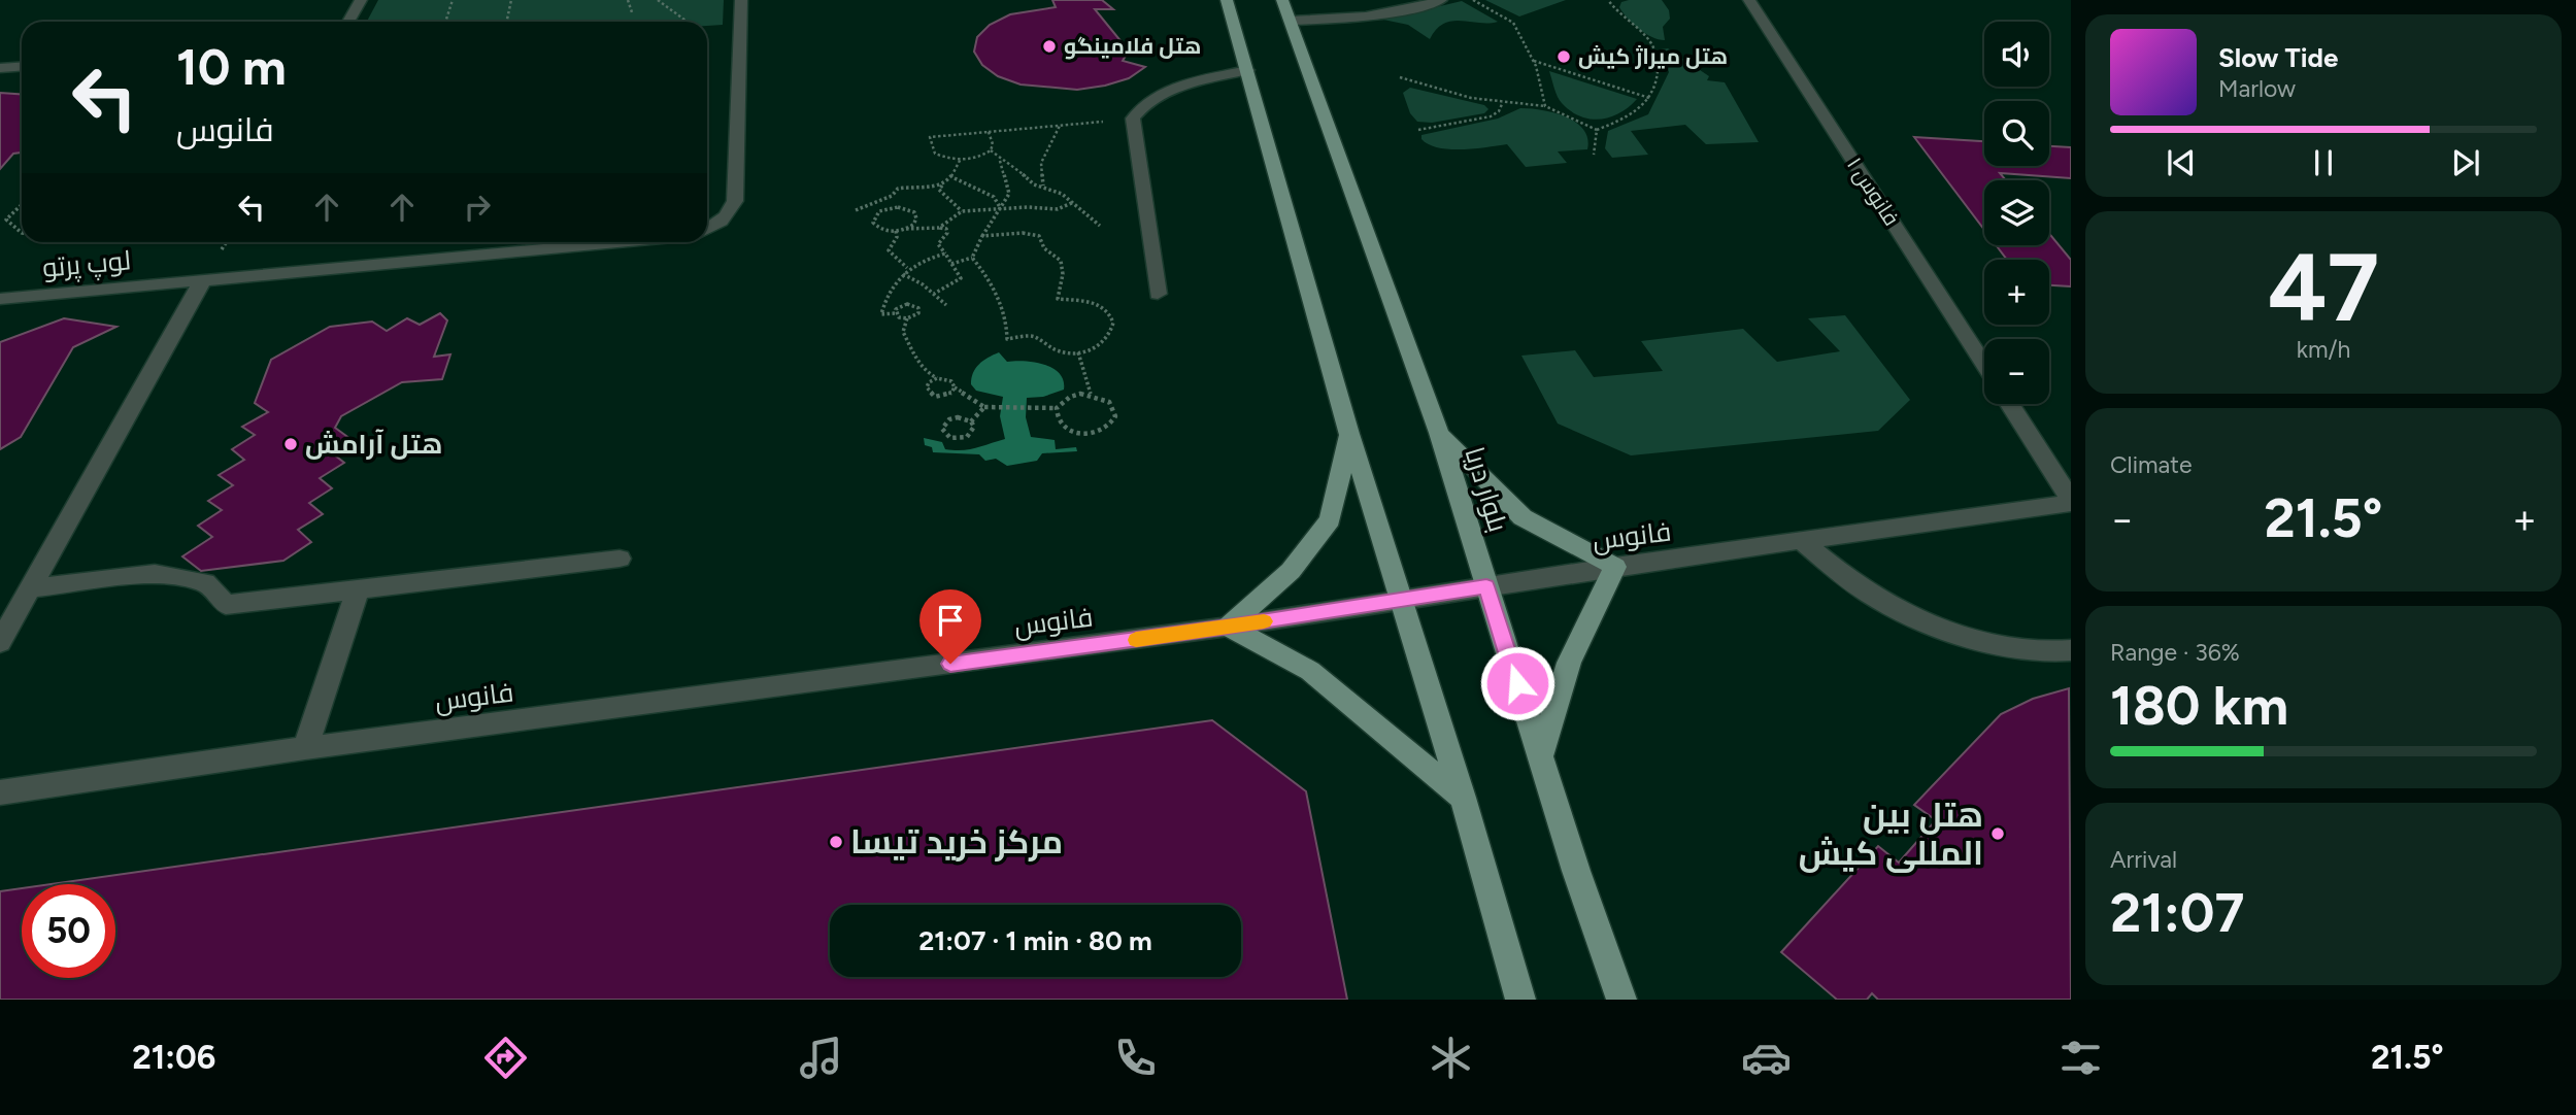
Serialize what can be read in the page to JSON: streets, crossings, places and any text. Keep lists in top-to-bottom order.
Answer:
{
  "streets": {
    "main road": ["بلوار دریا"],
    "street": ["فانوس ۱", "لوپ پرتو", "فانوس"]
  },
  "crossings": [
    ["بلوار دریا", "فانوس"]
  ],
  "places": [
    "هتل فلامینگو",
    "هتل میراژ کیش",
    "هتل آرامش",
    "هتل بین المللی کیش",
    "مرکز خرید تیسا"
  ],
  "page": {
    "map_buttons": ["+", "−"],
    "turn": ["10 m", "فانوس"],
    "song": ["Slow Tide", "Marlow"],
    "tile": [
      ["47", "km/h"],
      "Climate",
      ["Range · 36%", "180 km"],
      ["Arrival", "21:07"]
    ],
    "heat": ["−", "21.5°", "+"],
    "limit": "50",
    "trip": "21:07 · 1 min · 80 m",
    "tabs": ["21:06", "21.5°"]
  }
}
